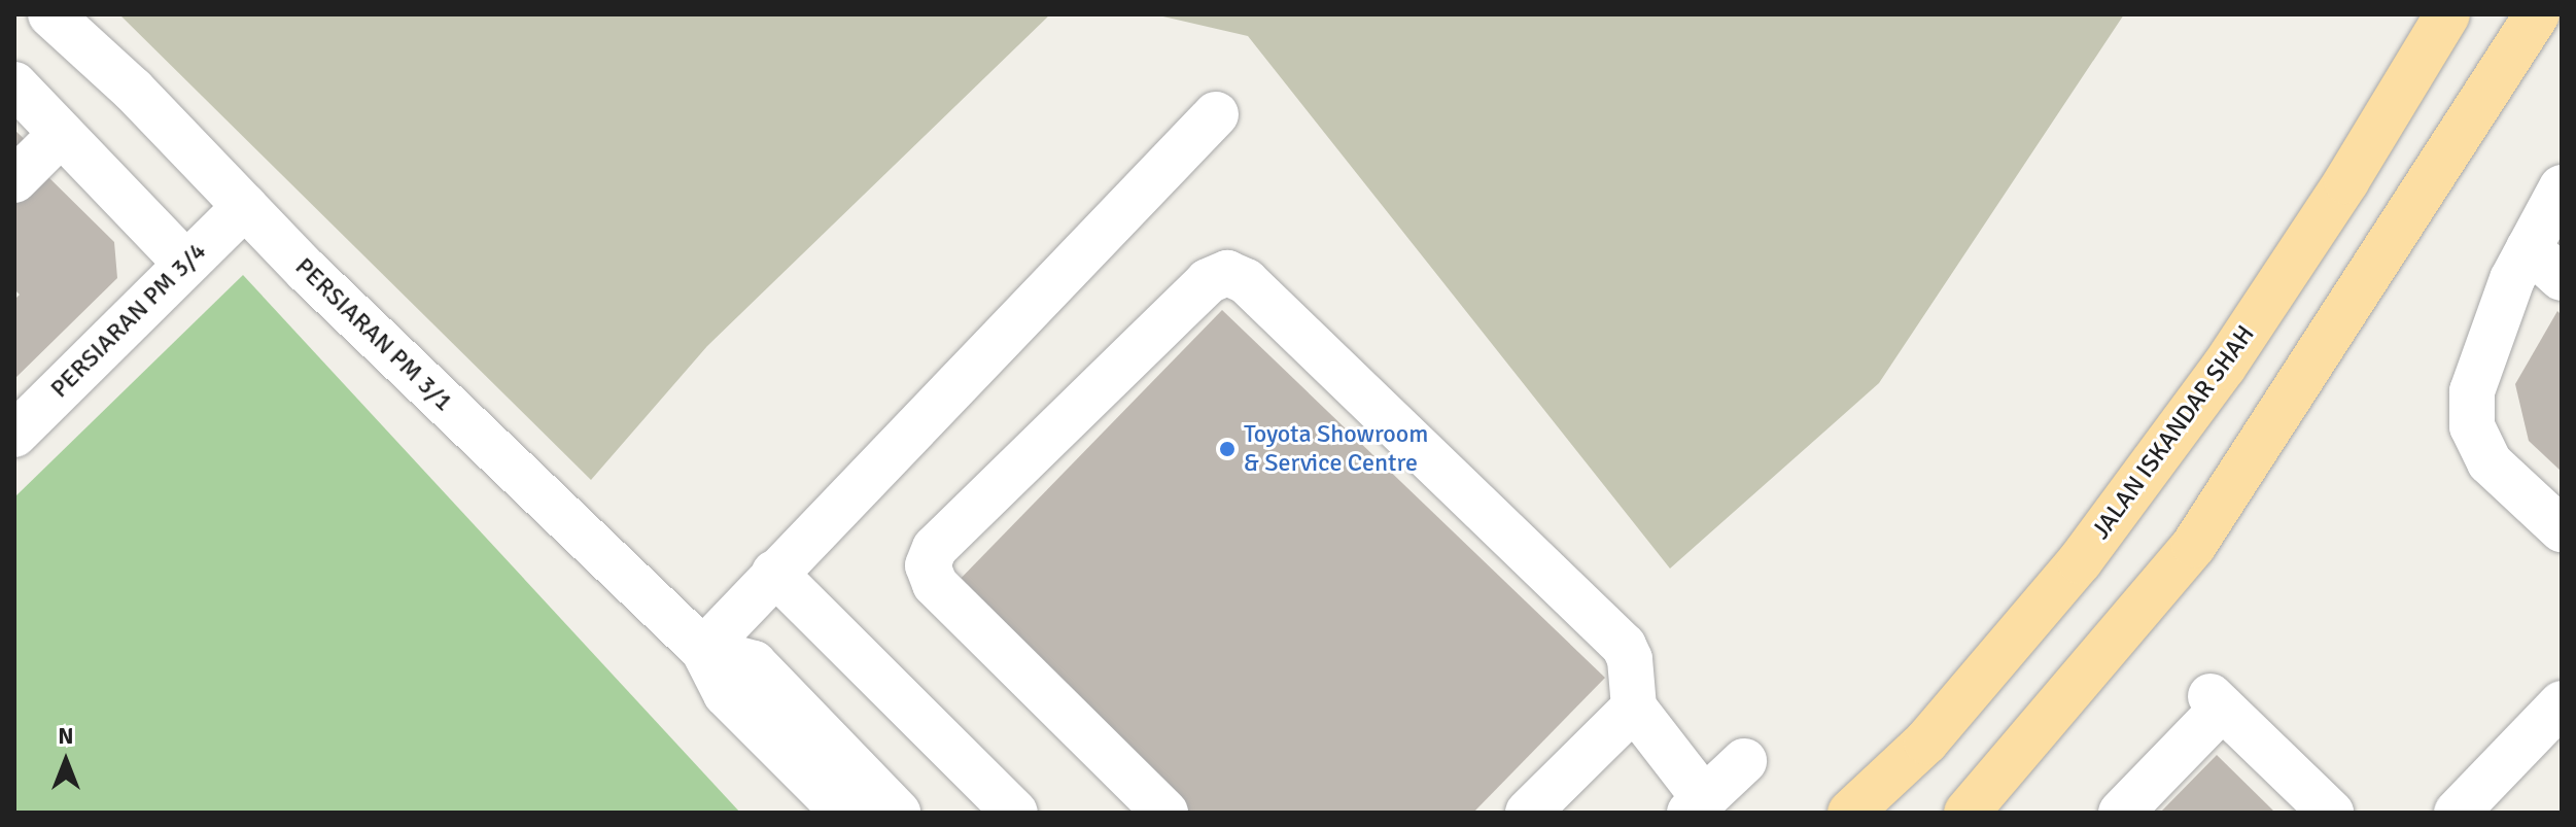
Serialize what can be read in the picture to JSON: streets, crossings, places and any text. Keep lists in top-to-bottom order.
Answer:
{
  "streets": {
    "main road": ["JALAN ISKANDAR SHAH"],
    "street": ["PERSIARAN PM 3/4", "PERSIARAN PM 3/1"]
  },
  "crossings": [
    ["PERSIARAN PM 3/4", "PERSIARAN PM 3/1"]
  ],
  "places": ["Toyota Showroom & Service Centre"],
  "north": "top"
}
